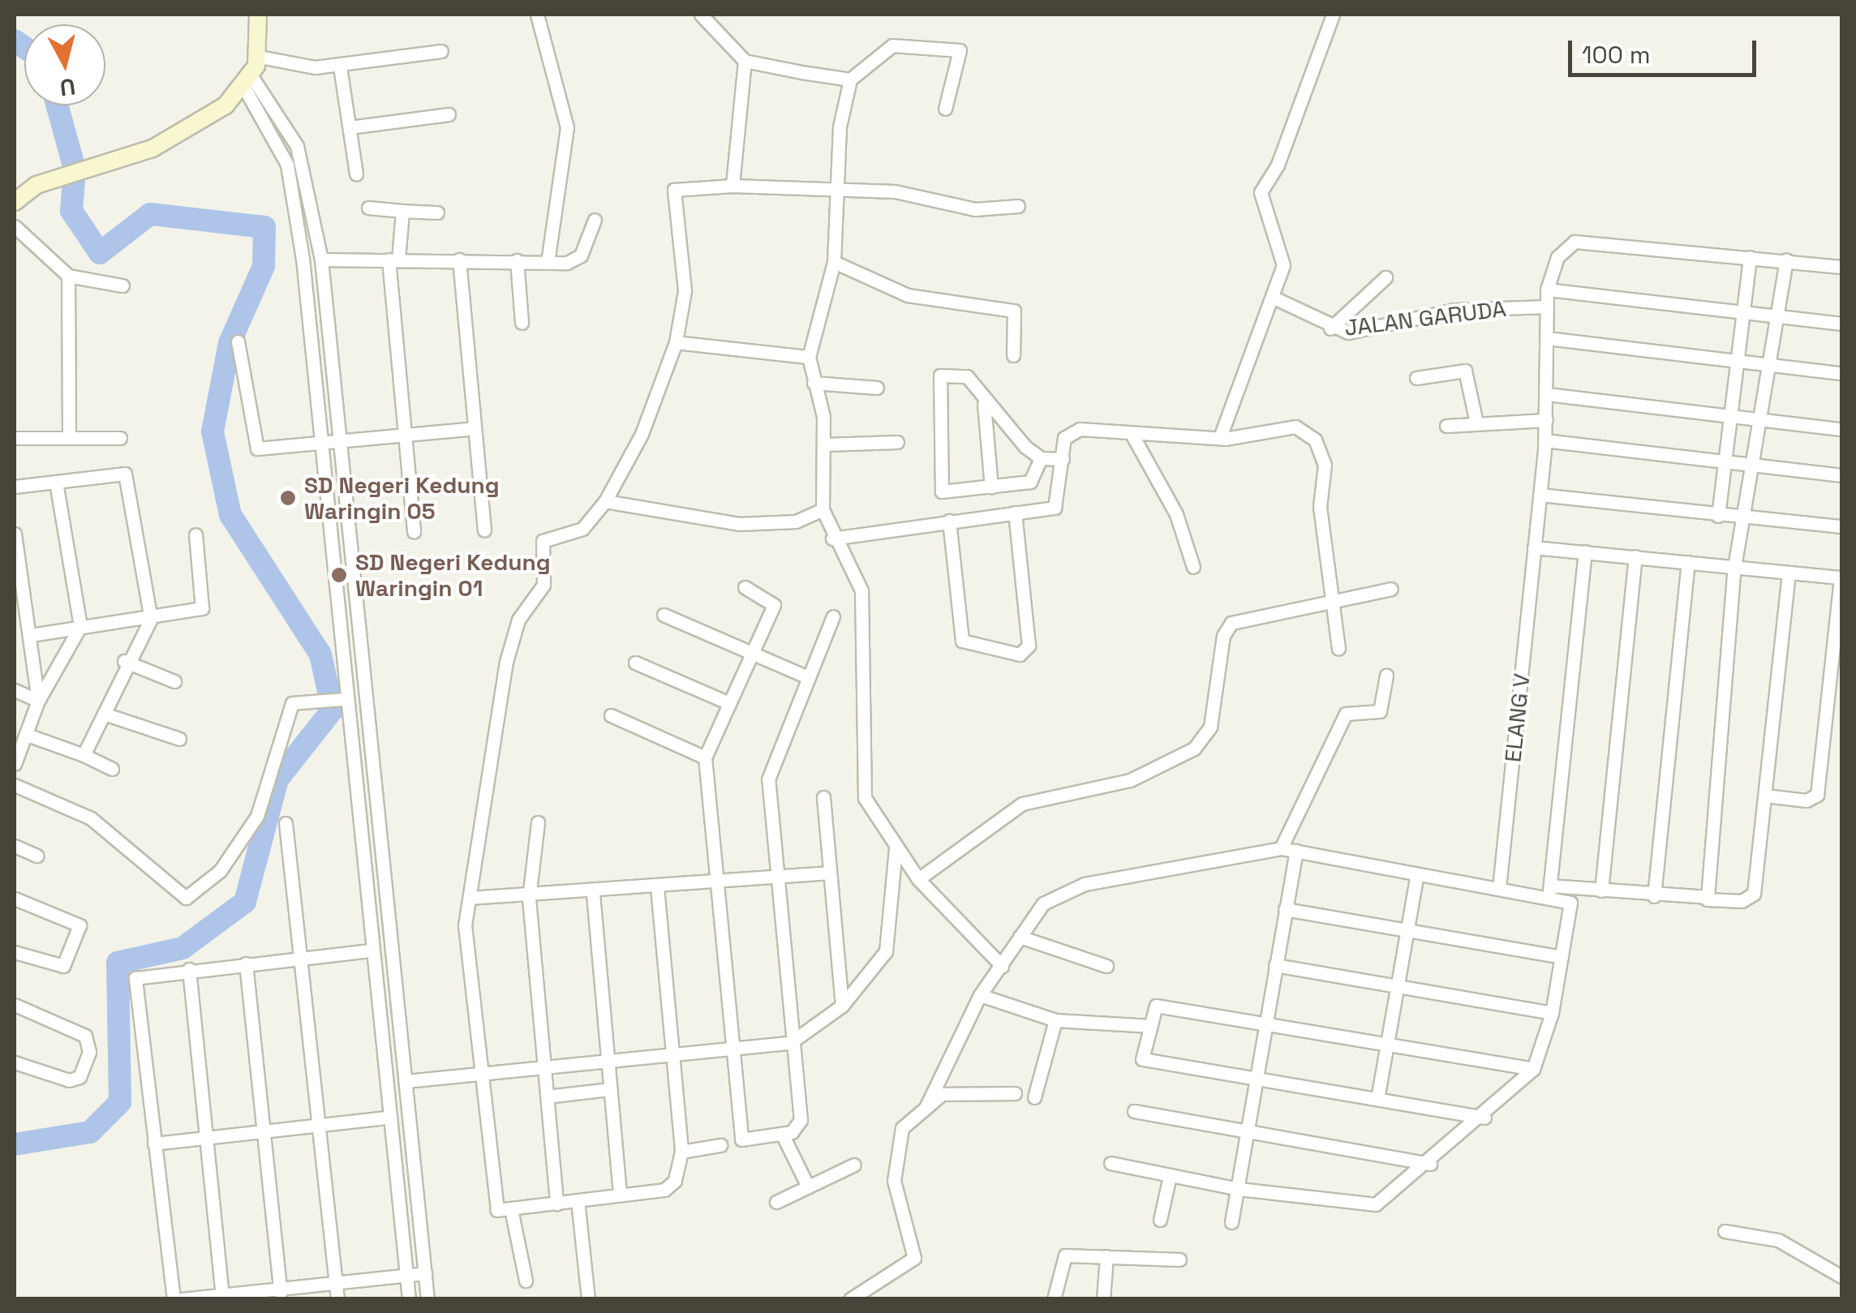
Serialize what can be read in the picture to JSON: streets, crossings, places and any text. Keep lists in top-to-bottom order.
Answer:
{
  "streets": {
    "street": ["JALAN GARUDA", "ELANG V"]
  },
  "crossings": [
    ["JALAN GARUDA", "ELANG V"]
  ],
  "places": ["SD Negeri Kedung Waringin 05", "SD Negeri Kedung Waringin 01"],
  "scale_bar": "100 m",
  "north": "bottom"
}
